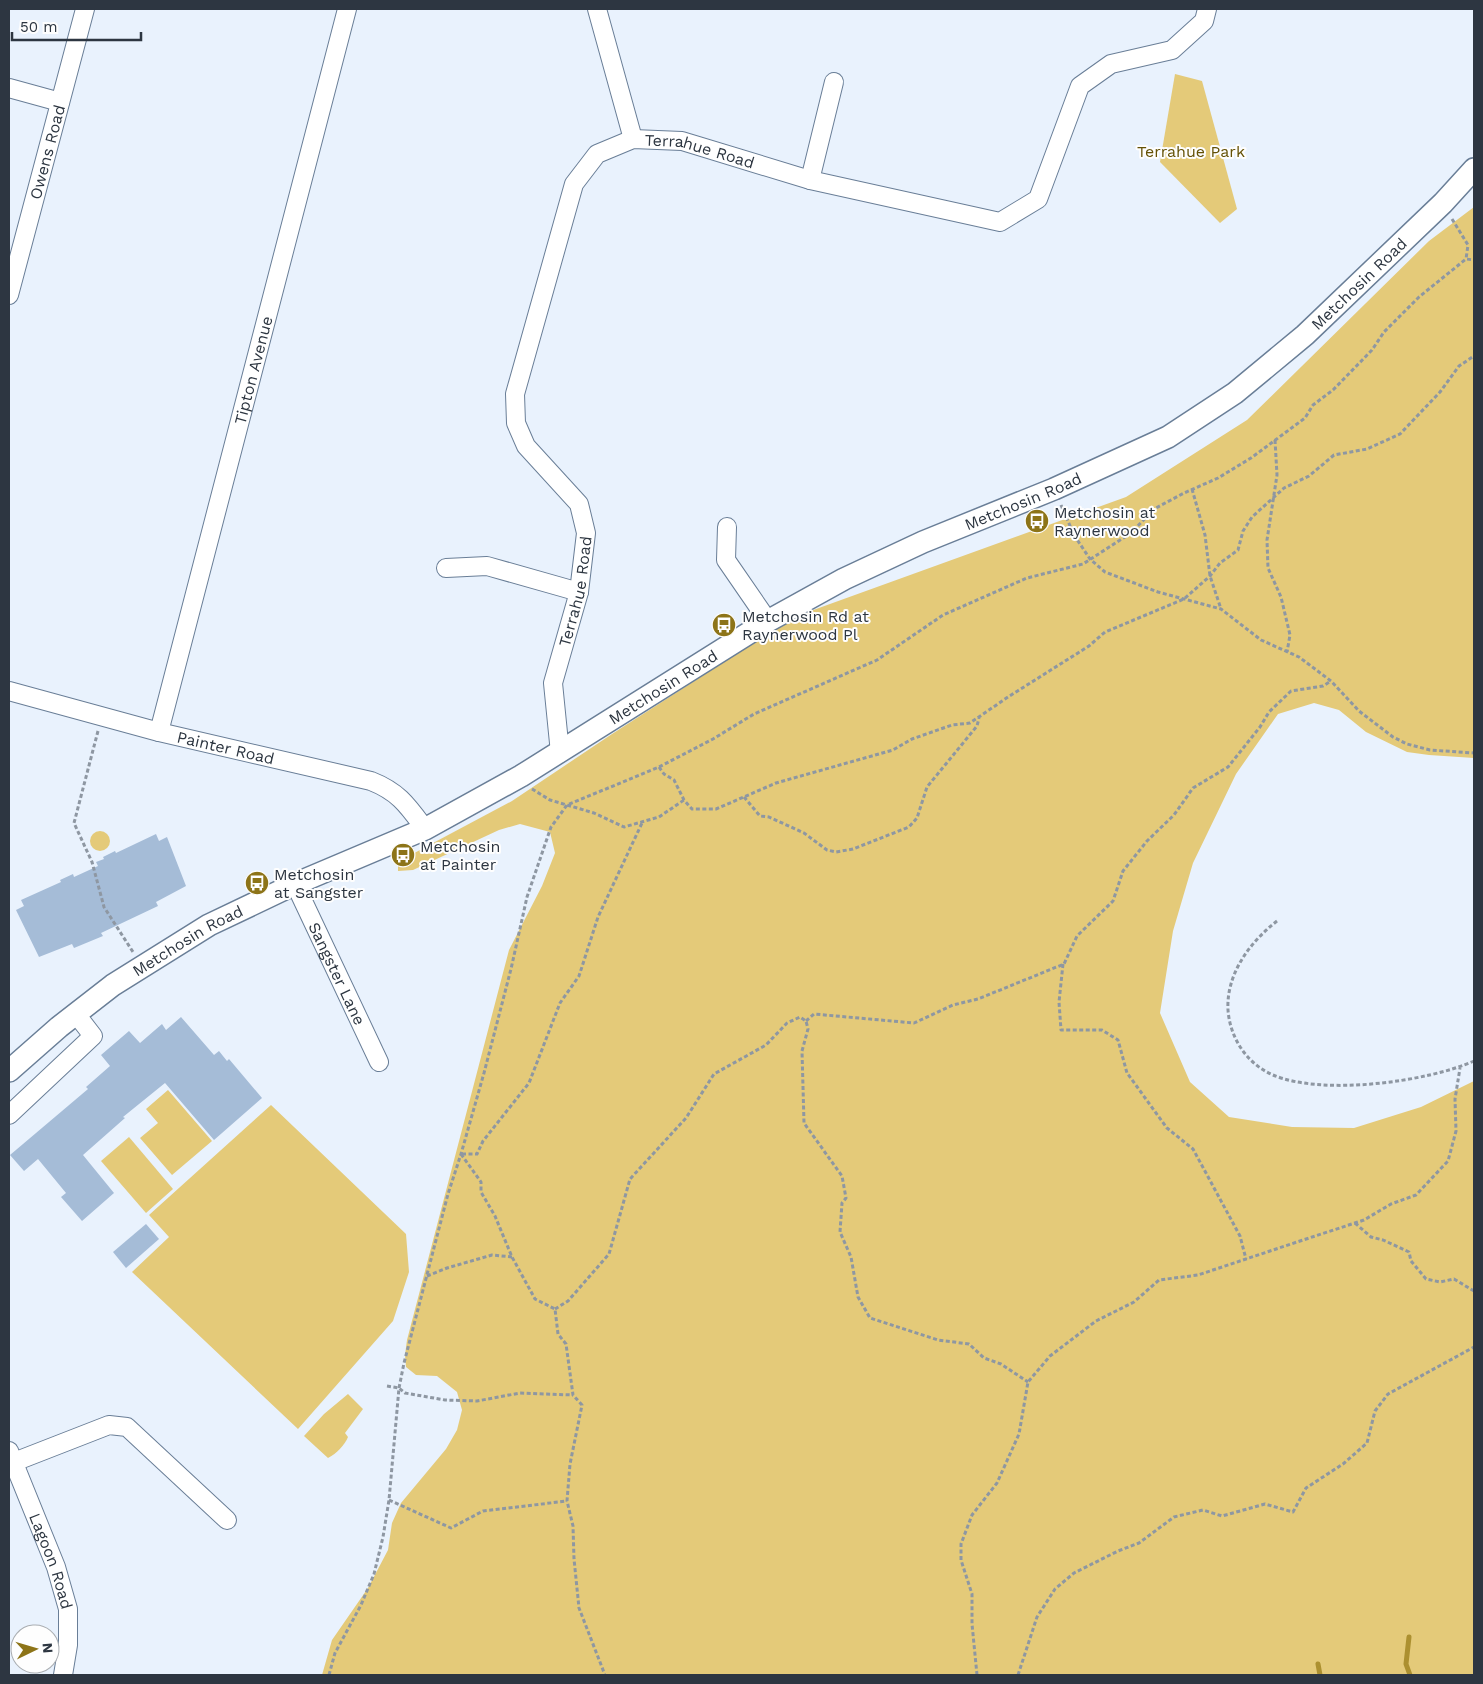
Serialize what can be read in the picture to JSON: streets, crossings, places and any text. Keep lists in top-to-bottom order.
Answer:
{
  "streets": {
    "main road": ["Metchosin Road"],
    "street": [
      "Owens Road",
      "Terrahue Road",
      "Tipton Avenue",
      "Painter Road",
      "Sangster Lane",
      "Lagoon Road"
    ]
  },
  "crossings": [
    ["Terrahue Road", "Metchosin Road"],
    ["Metchosin Road", "Painter Road"],
    ["Metchosin Road", "Sangster Lane"],
    ["Tipton Avenue", "Painter Road"]
  ],
  "parks": ["Terrahue Park"],
  "places": {
    "bus stop": [
      "Metchosin at Raynerwood",
      "Metchosin Rd at Raynerwood Pl",
      "Metchosin at Painter",
      "Metchosin at Sangster"
    ]
  },
  "scale_bar": "50 m",
  "north": "right"
}
